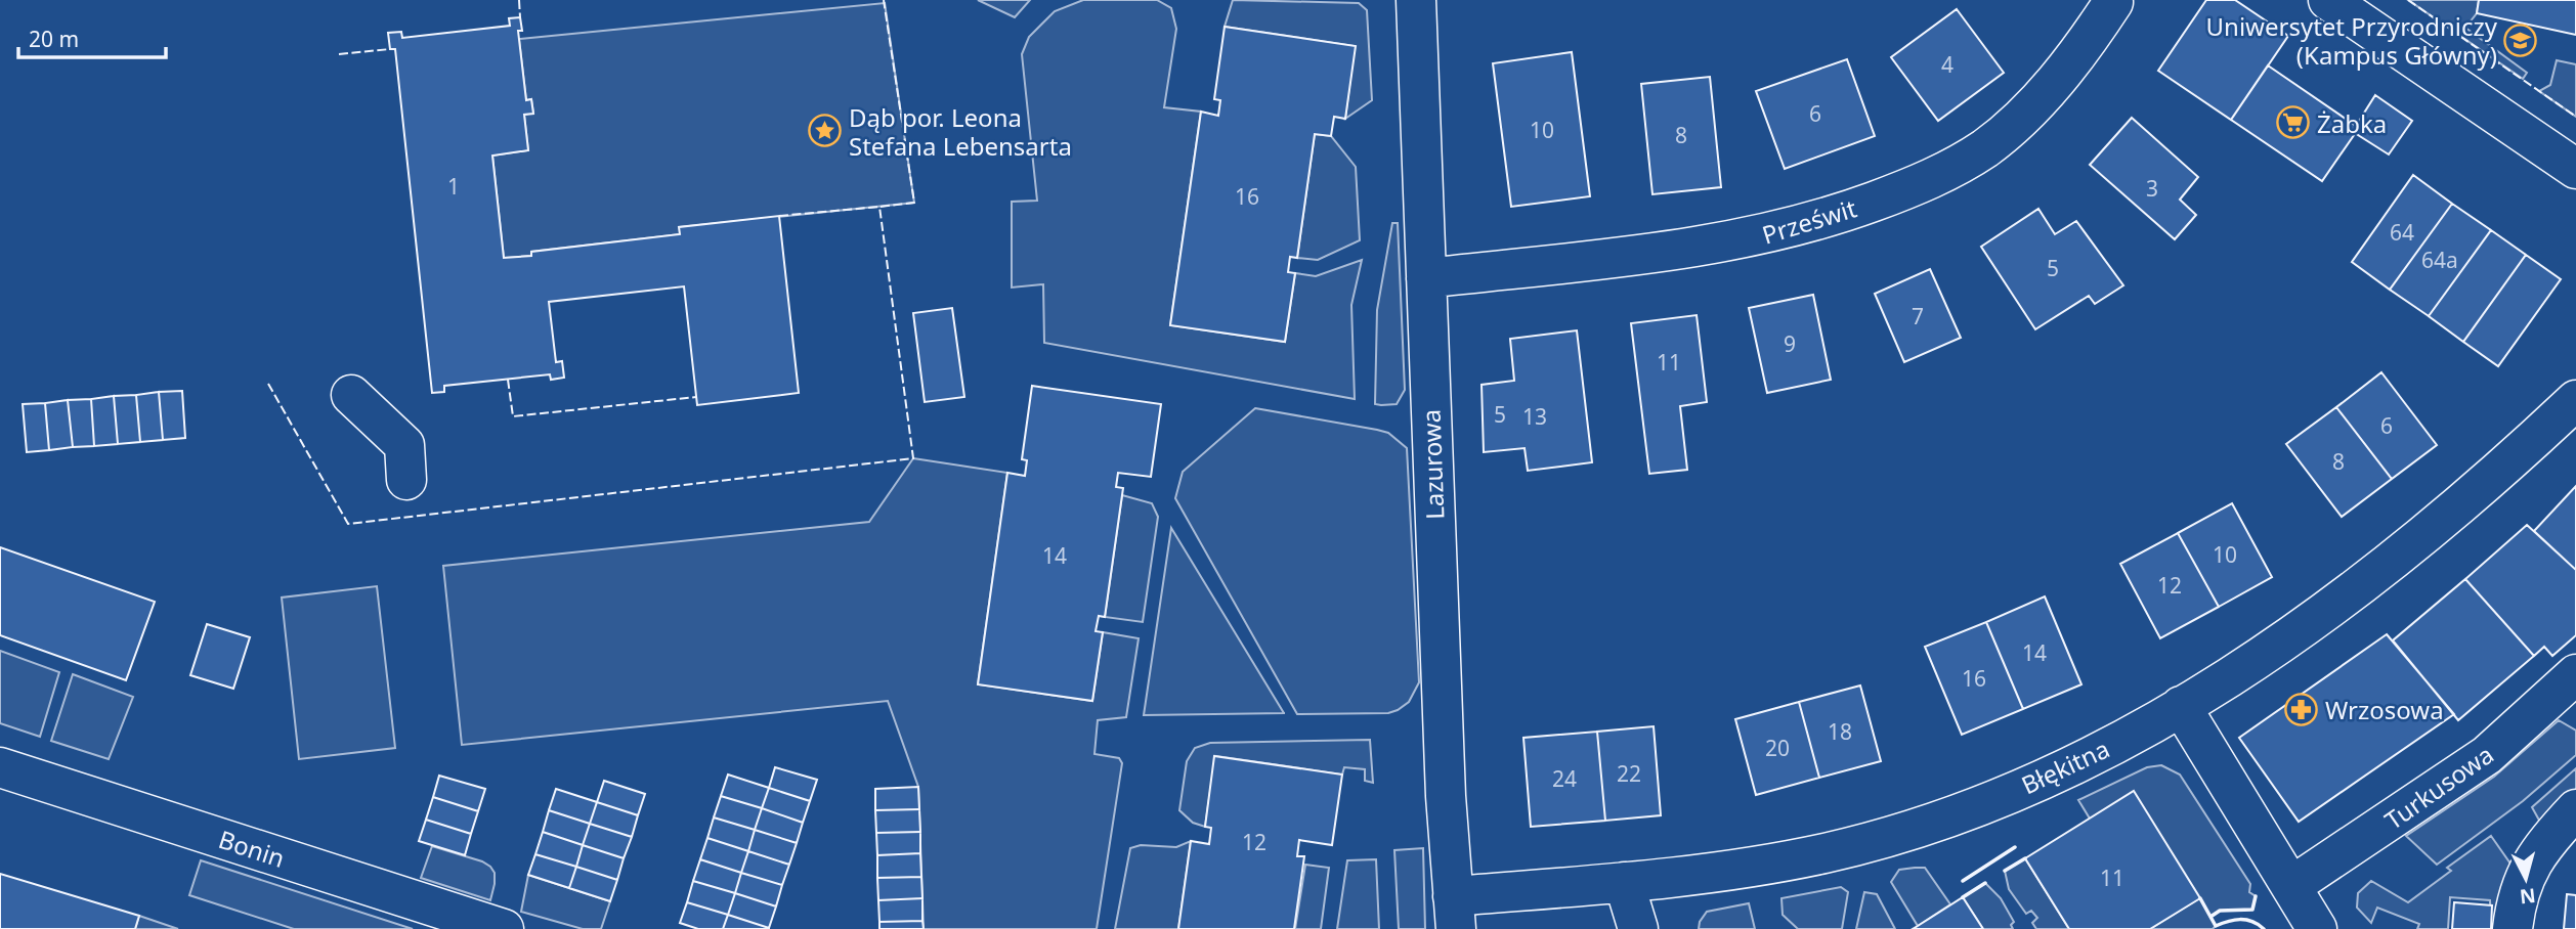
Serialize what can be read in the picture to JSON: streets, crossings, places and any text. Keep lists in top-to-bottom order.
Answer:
{
  "streets": {
    "street": [
      "Prześwit",
      "Lazurowa",
      "Błękitna",
      "Turkusowa",
      "Bonin"
    ]
  },
  "crossings": [
    ["Prześwit", "Lazurowa"],
    ["Lazurowa", "Błękitna"]
  ],
  "places": {
    "school or university": ["Uniwersytet Przyrodniczy (Kampus Główny)"],
    "supermarket": ["Żabka"],
    "place": ["Dąb por. Leona Stefana Lebensarta"],
    "pharmacy": ["Wrzosowa"]
  },
  "house_numbers": [
    "4",
    "6",
    "10",
    "8",
    "1",
    "3",
    "16",
    "64",
    "64a",
    "5",
    "7",
    "9",
    "11",
    "5",
    "13",
    "6",
    "8",
    "10",
    "14",
    "12",
    "14",
    "16",
    "18",
    "20",
    "22",
    "24",
    "12",
    "11"
  ],
  "scale_bar": "20 m",
  "north": "bottom"
}
